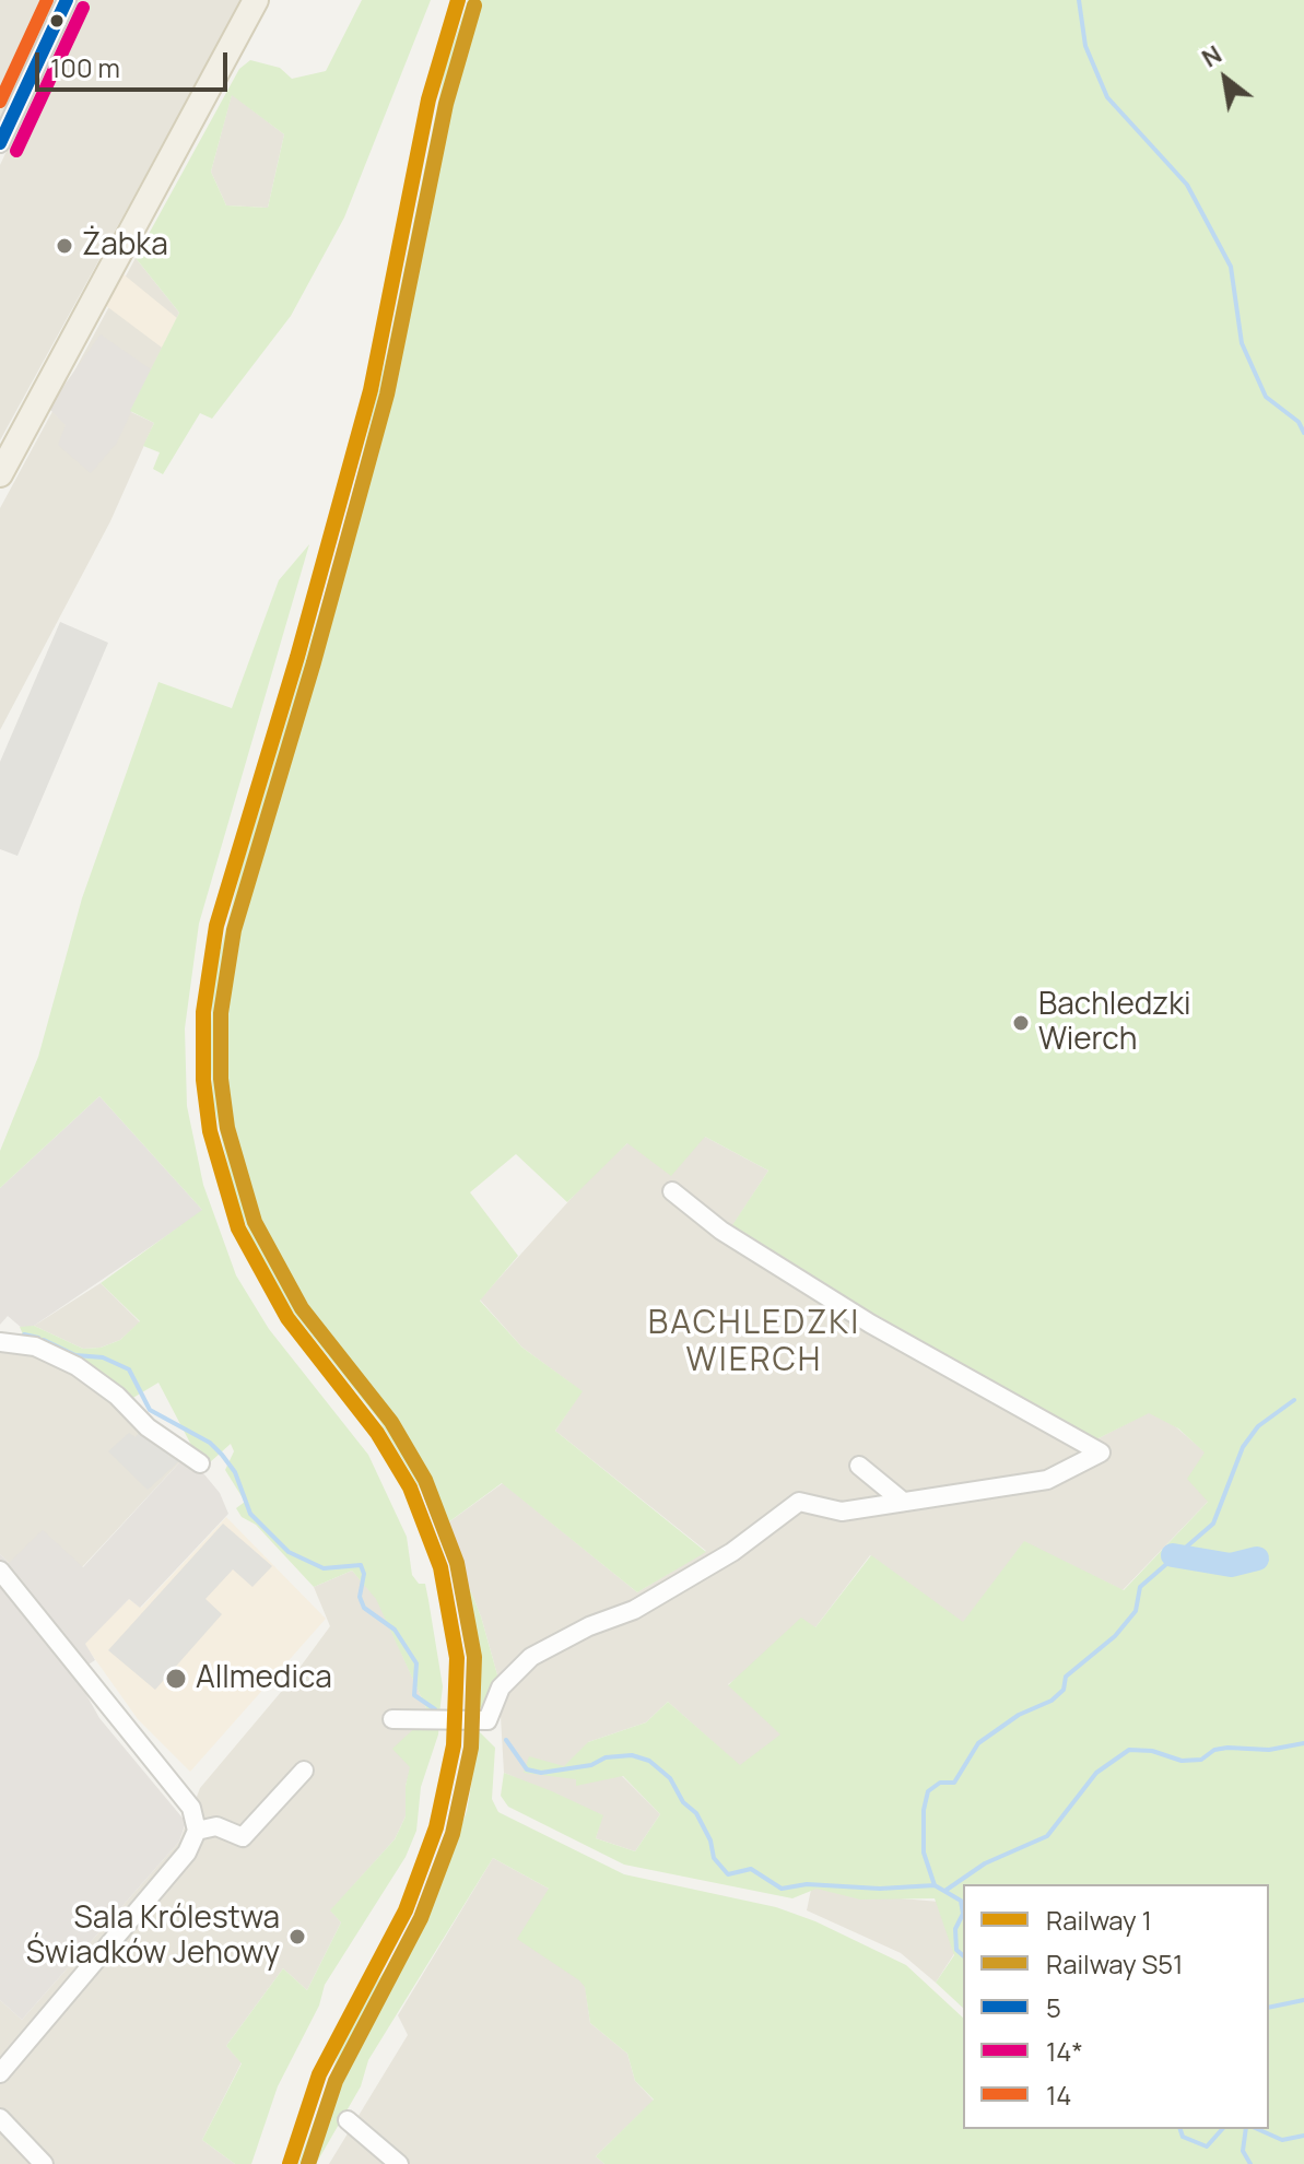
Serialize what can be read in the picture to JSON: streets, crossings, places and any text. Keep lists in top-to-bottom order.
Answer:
{
  "districts": ["BACHLEDZKI WIERCH"],
  "places": [
    "Żabka",
    "Bachledzki Wierch",
    "Allmedica",
    "Sala Królestwa Świadków Jehowy"
  ],
  "lines": [
    "rail line 1",
    "transit line 5",
    "transit line 14",
    "rail line S51",
    "transit line 14*"
  ],
  "legend": [
    "Railway 1",
    "Railway S51",
    "5",
    "14*",
    "14"
  ],
  "scale_bar": "100 m",
  "north": "top left"
}
